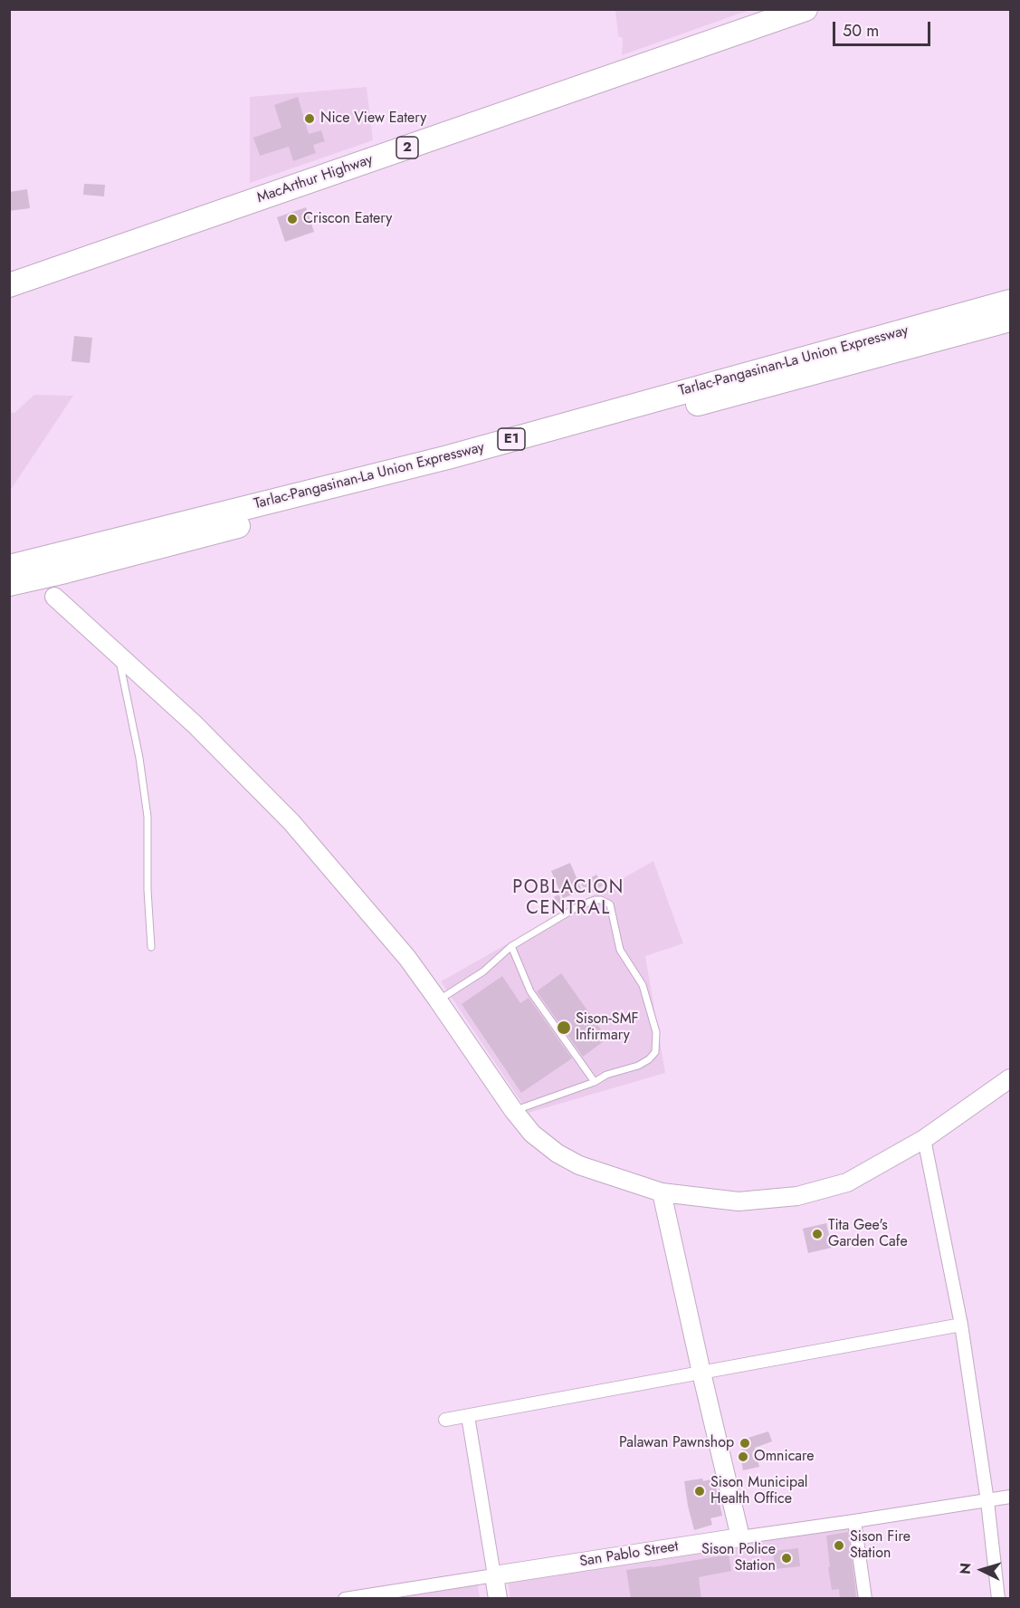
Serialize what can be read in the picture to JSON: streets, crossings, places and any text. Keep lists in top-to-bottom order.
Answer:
{
  "streets": {
    "highway": [
      "2",
      "MacArthur Highway",
      "Tarlac-Pangasinan-La Union Expressway",
      "E1"
    ],
    "street": ["San Pablo Street"]
  },
  "districts": ["POBLACION CENTRAL"],
  "places": [
    "Nice View Eatery",
    "Criscon Eatery",
    "Sison-SMF Infirmary",
    "Tita Gee's Garden Cafe",
    "Palawan Pawnshop",
    "Omnicare",
    "Sison Municipal Health Office",
    "Sison Fire Station",
    "Sison Police Station"
  ],
  "scale_bar": "50 m",
  "north": "left"
}
